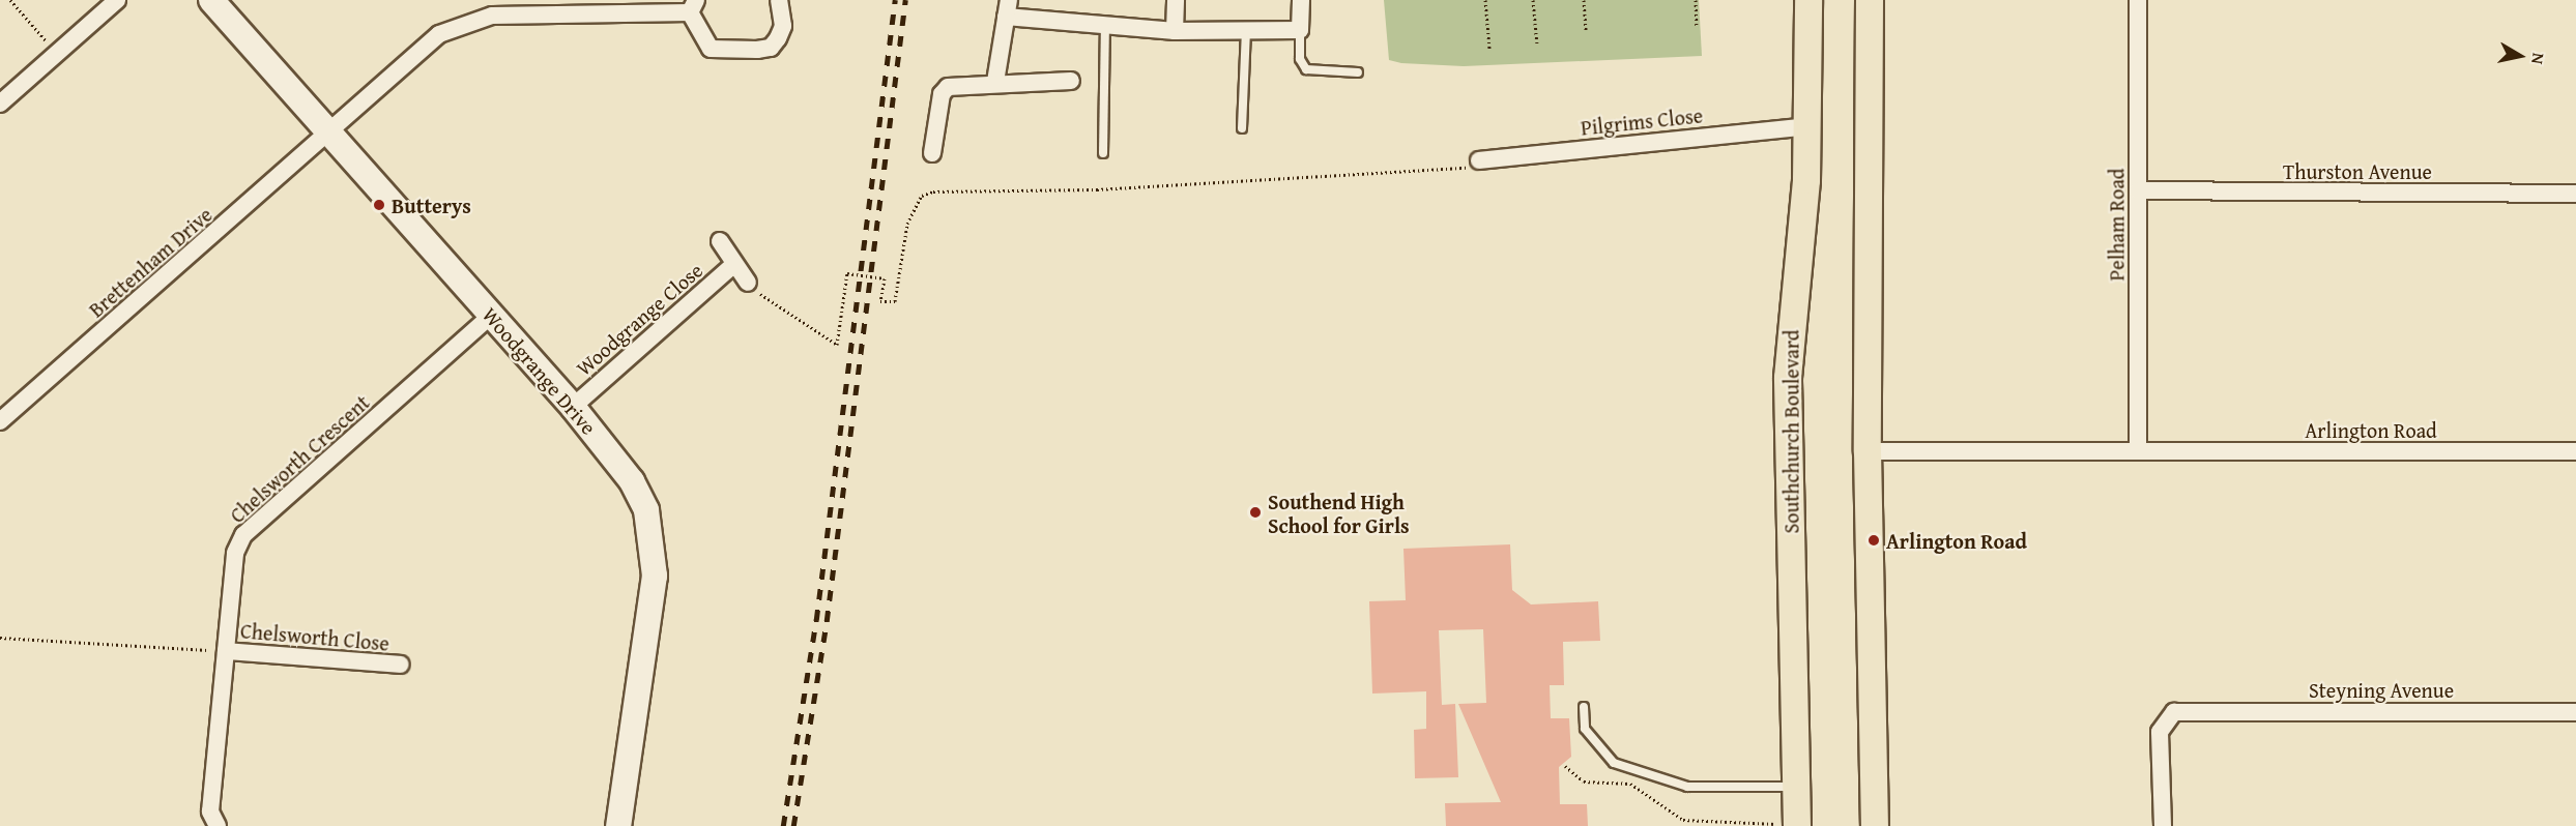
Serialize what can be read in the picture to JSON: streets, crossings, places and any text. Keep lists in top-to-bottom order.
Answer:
{
  "streets": {
    "main road": ["Southchurch Boulevard"],
    "street": [
      "Pilgrims Close",
      "Thurston Avenue",
      "Pelham Road",
      "Brettenham Drive",
      "Woodgrange Close",
      "Woodgrange Drive",
      "Arlington Road",
      "Chelsworth Crescent",
      "Chelsworth Close",
      "Steyning Avenue"
    ]
  },
  "crossings": [
    ["Pilgrims Close", "Southchurch Boulevard"],
    ["Thurston Avenue", "Pelham Road"],
    ["Pelham Road", "Arlington Road"],
    ["Brettenham Drive", "Woodgrange Drive"],
    ["Woodgrange Close", "Woodgrange Drive"],
    ["Woodgrange Drive", "Chelsworth Crescent"],
    ["Chelsworth Crescent", "Chelsworth Close"]
  ],
  "places": ["Butterys", "Southend High School for Girls", "Arlington Road"],
  "north": "right"
}
